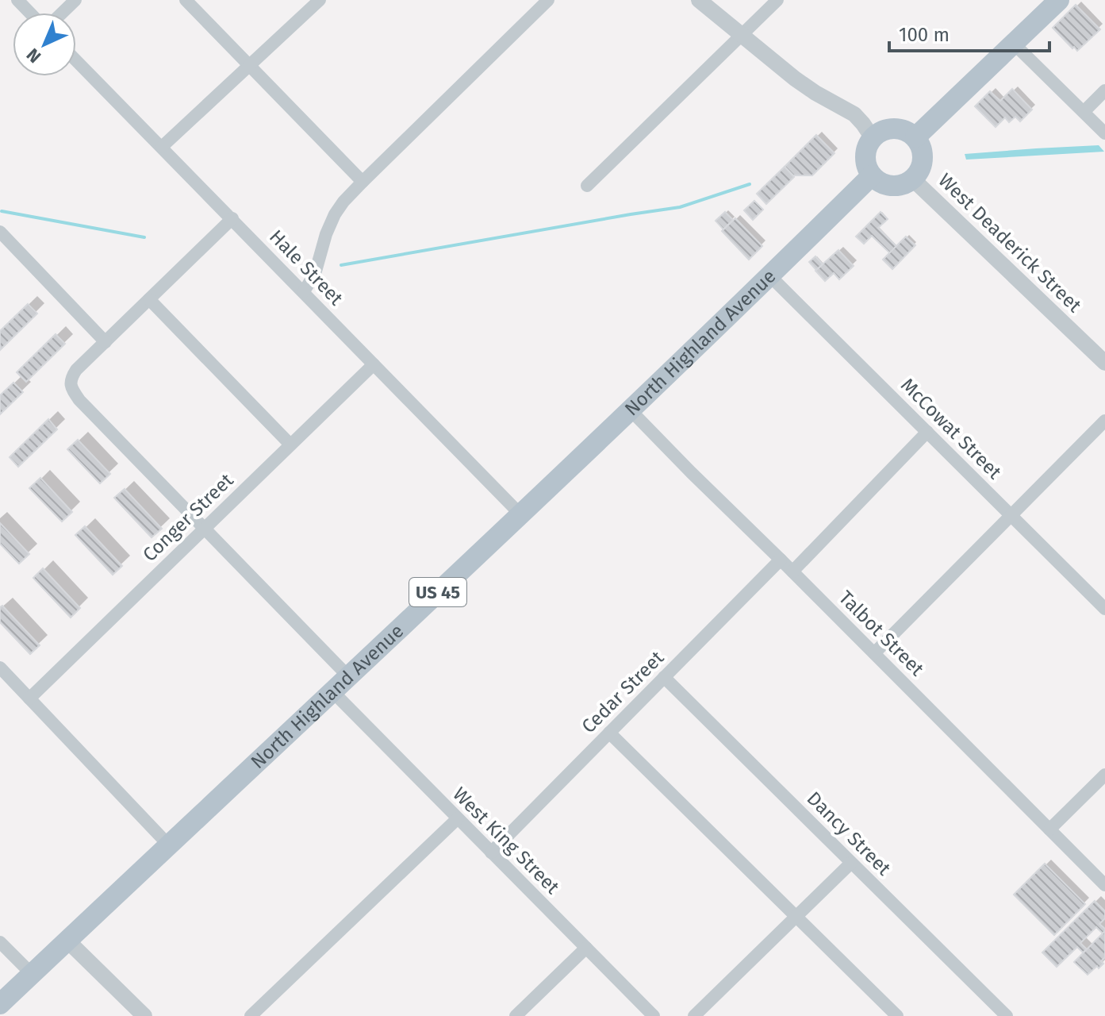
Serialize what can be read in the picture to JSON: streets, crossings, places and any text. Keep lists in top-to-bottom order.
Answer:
{
  "streets": {
    "main road": ["North Highland Avenue", "US 45"],
    "street": [
      "West Deaderick Street",
      "Hale Street",
      "McCowat Street",
      "Conger Street",
      "Talbot Street",
      "Cedar Street",
      "Dancy Street",
      "West King Street"
    ]
  },
  "crossings": [
    ["West Deaderick Street", "North Highland Avenue"],
    ["Hale Street", "North Highland Avenue"],
    ["Hale Street", "Conger Street"],
    ["North Highland Avenue", "McCowat Street"],
    ["North Highland Avenue", "Talbot Street"],
    ["North Highland Avenue", "West King Street"],
    ["Talbot Street", "Cedar Street"],
    ["Cedar Street", "Dancy Street"],
    ["Cedar Street", "West King Street"]
  ],
  "scale_bar": "100 m",
  "north": "bottom left"
}
